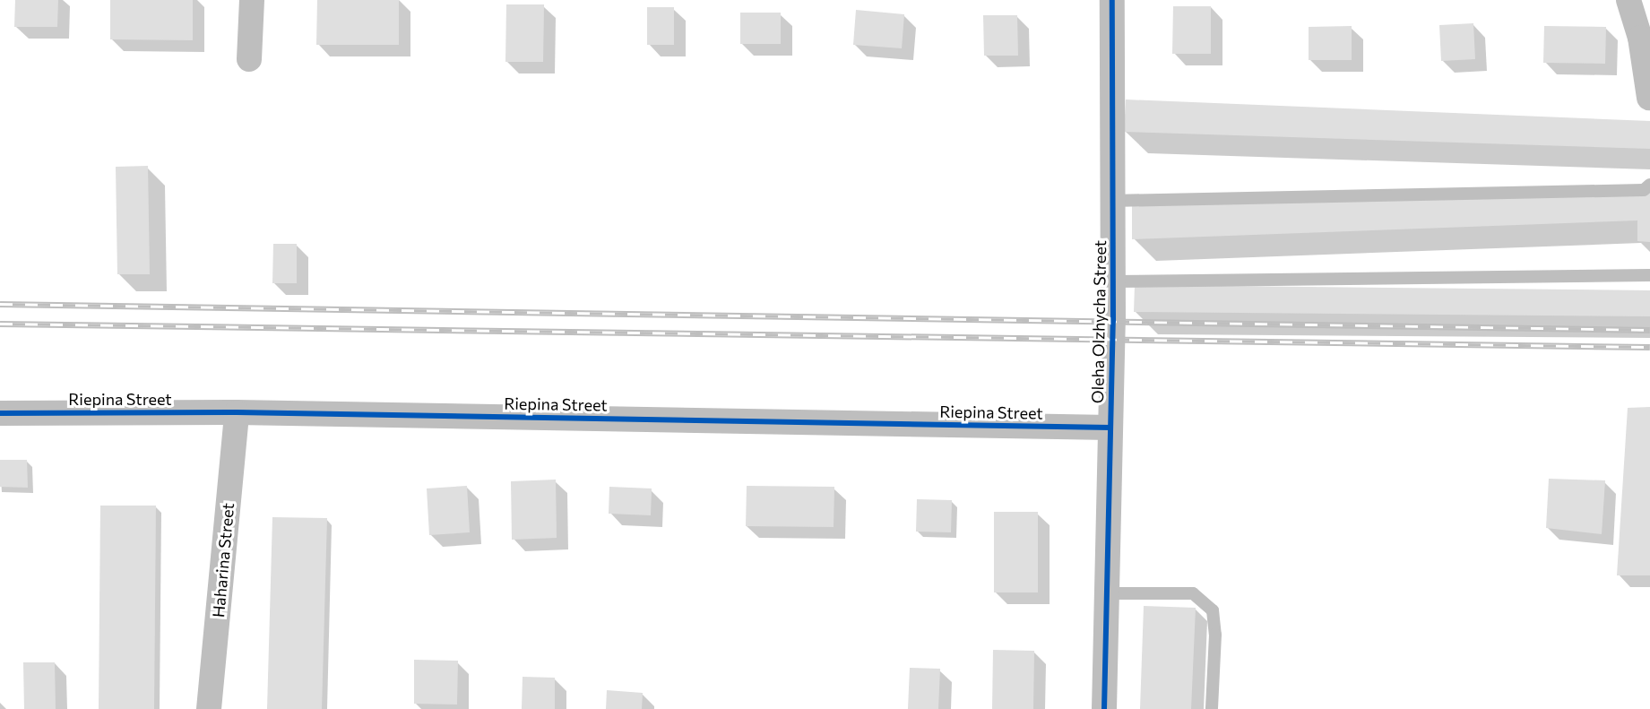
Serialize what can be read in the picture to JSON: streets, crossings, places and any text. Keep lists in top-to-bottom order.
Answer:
{
  "streets": {
    "street": ["Oleha Olzhycha Street", "Riepina Street", "Haharina Street"]
  },
  "crossings": [
    ["Oleha Olzhycha Street", "Riepina Street"],
    ["Riepina Street", "Haharina Street"]
  ]
}
